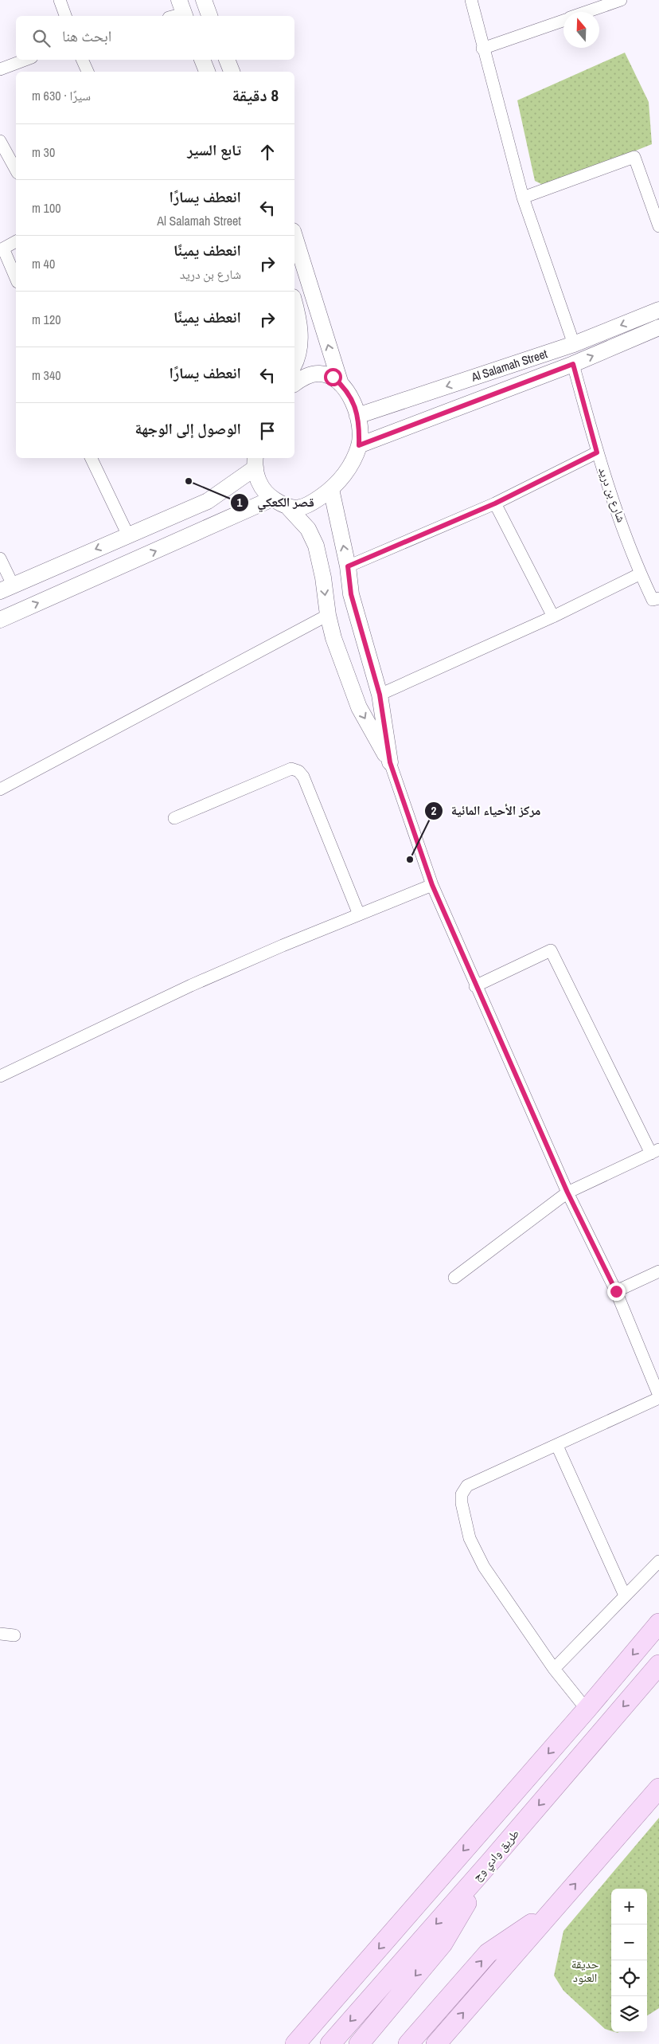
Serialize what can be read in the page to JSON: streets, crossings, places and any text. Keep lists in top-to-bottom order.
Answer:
{
  "streets": {
    "main road": ["طريق وادي وج"],
    "street": ["Al Salamah Street", "شارع بن دريد"]
  },
  "crossings": [
    ["Al Salamah Street", "شارع بن دريد"]
  ],
  "parks": ["حديقة العنود"],
  "places": ["قصر الكعكي", "مركز الأحياء المائية"],
  "north": "top",
  "page": {
    "search": "ابحث هنا",
    "heading": ["8 دقيقة", "سيرًا · 630 m"],
    "list": [
      ["تابع السير", "30 m"],
      ["انعطف يسارًا", "Al Salamah Street", "100 m"],
      ["انعطف يمينًا", "شارع بن دريد", "40 m"],
      ["انعطف يمينًا", "120 m"],
      ["انعطف يسارًا", "340 m"],
      "الوصول إلى الوجهة"
    ],
    "map_buttons": ["+", "−"]
  }
}
